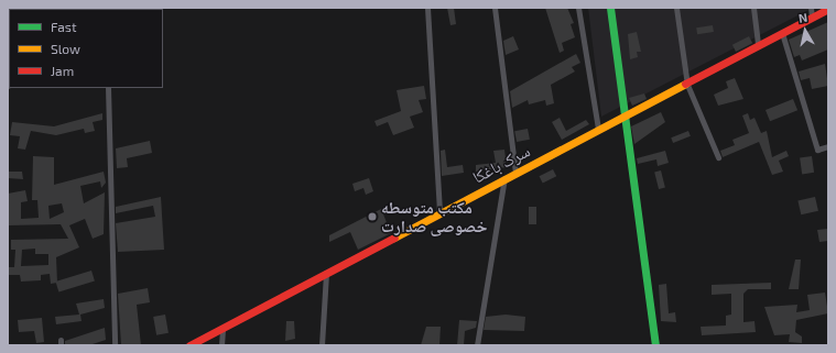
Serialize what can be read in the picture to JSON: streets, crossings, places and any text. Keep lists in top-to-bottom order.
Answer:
{
  "streets": {
    "street": ["سرک باغکا"]
  },
  "places": ["مکتب متوسطه خصوصی صدارت"],
  "legend": ["Fast", "Slow", "Jam"],
  "north": "top"
}
